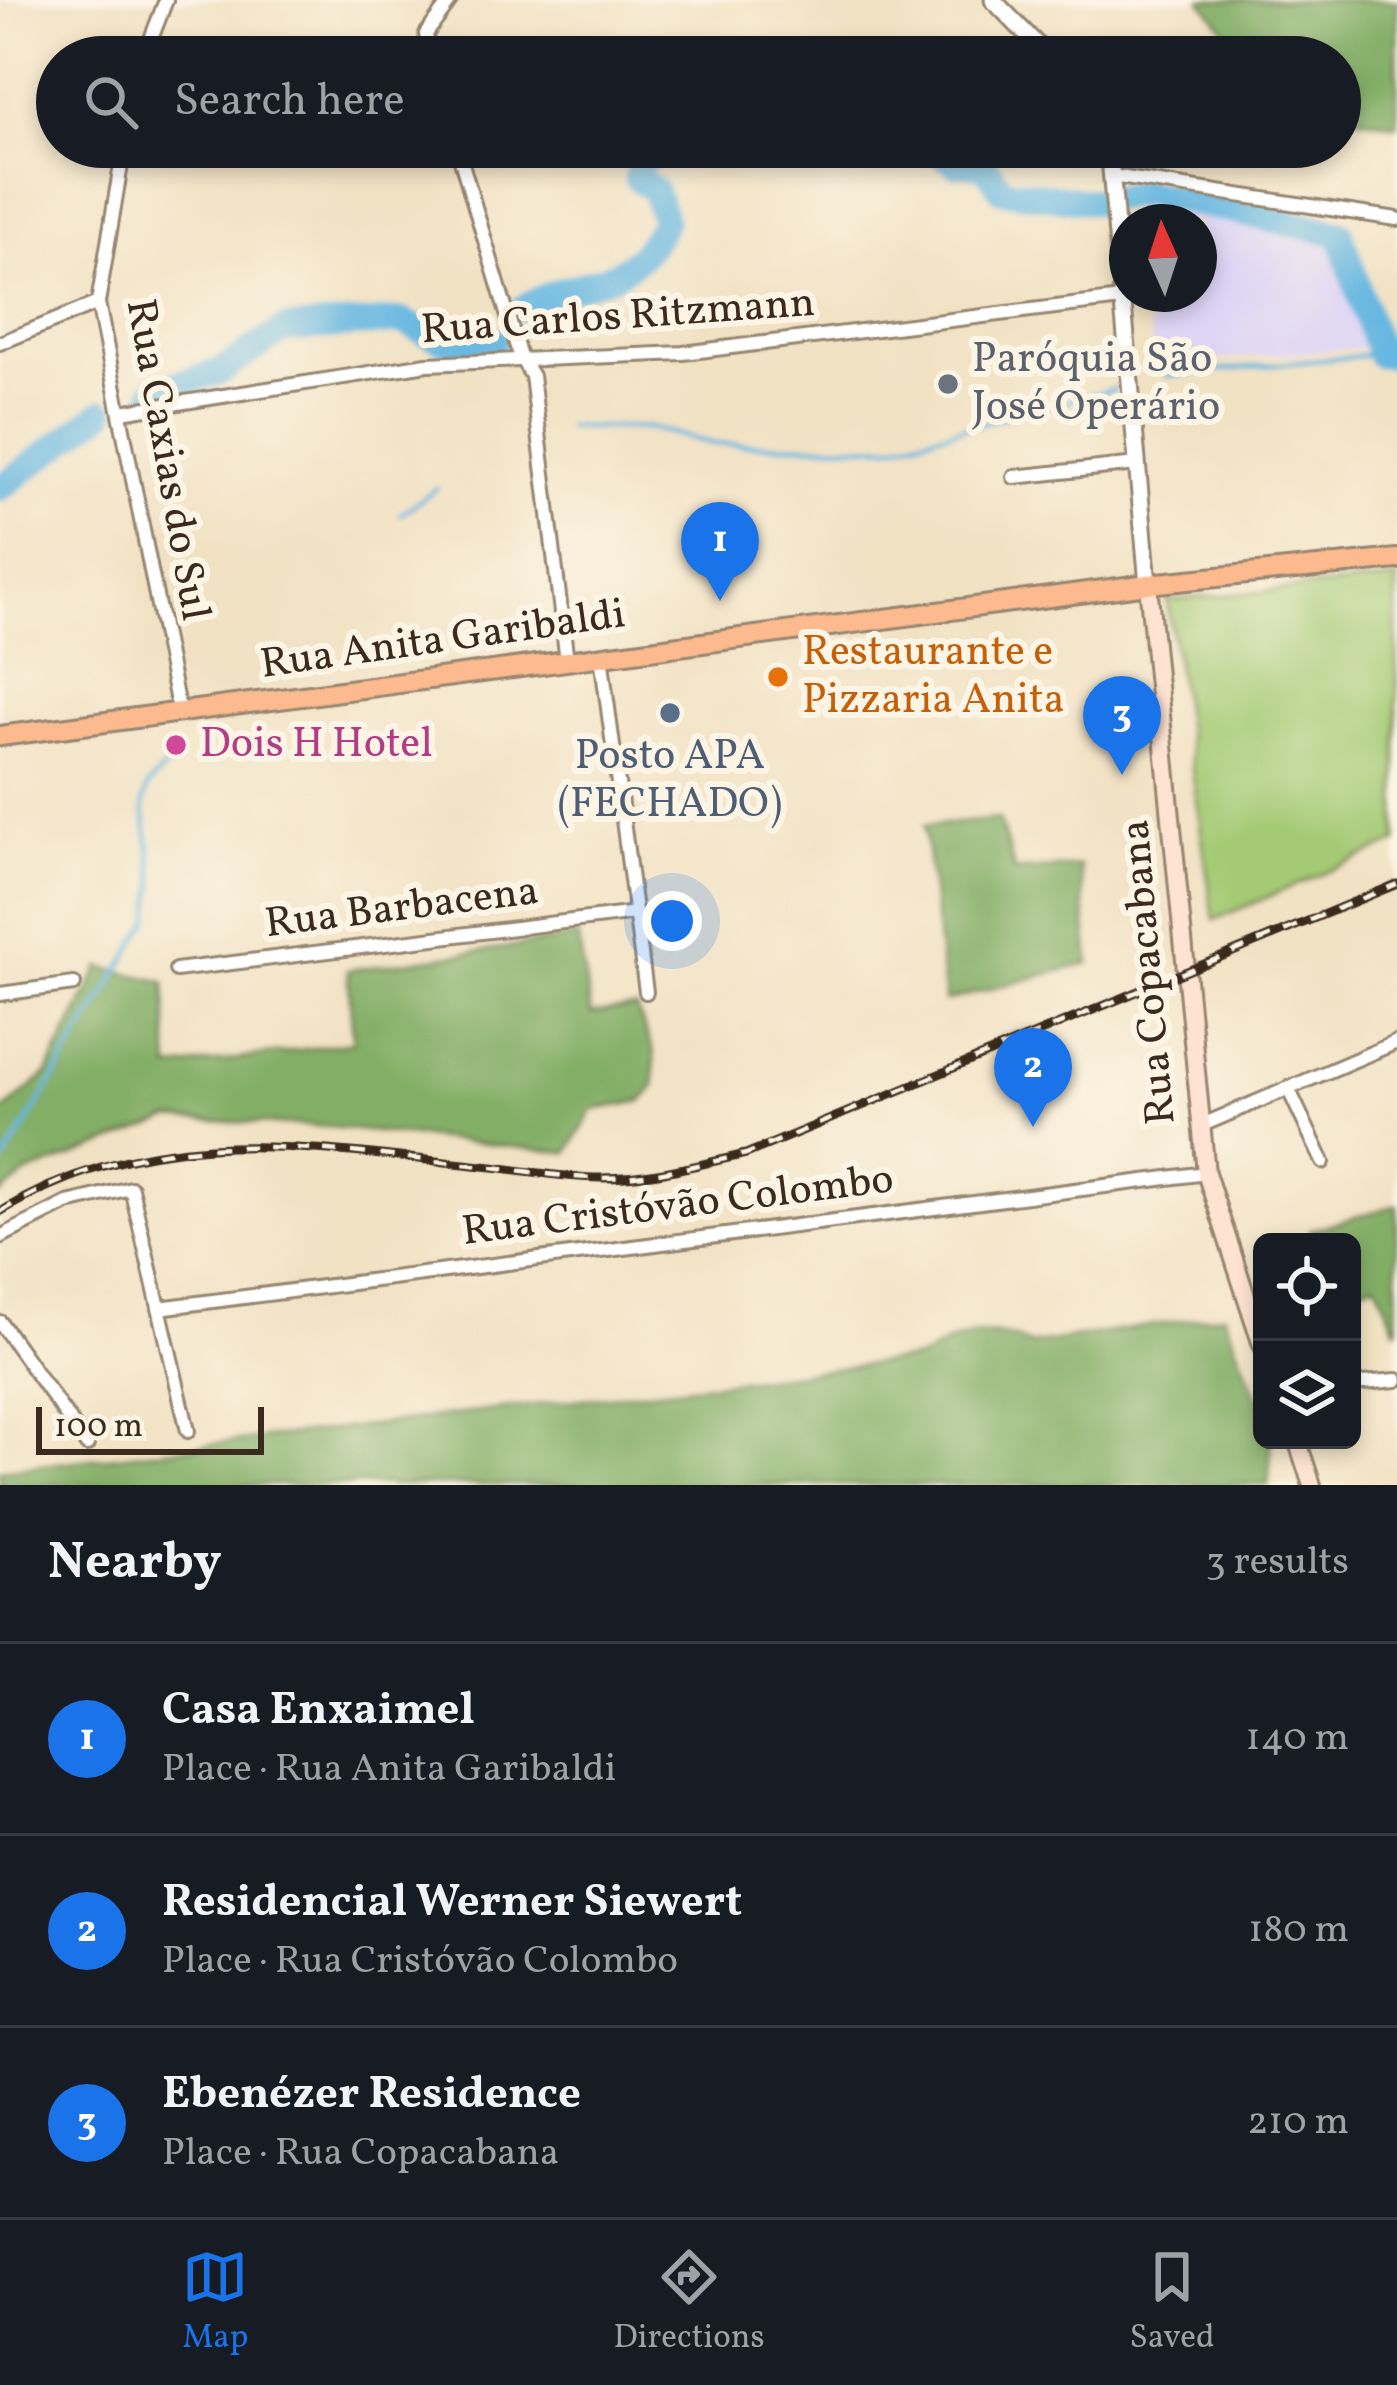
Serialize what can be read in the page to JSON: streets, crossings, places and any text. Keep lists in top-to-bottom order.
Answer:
{
  "streets": {
    "main road": ["Rua Anita Garibaldi", "Rua Copacabana"],
    "street": [
      "Rua Carlos Ritzmann",
      "Rua Caxias do Sul",
      "Rua Barbacena",
      "Rua Cristóvão Colombo"
    ]
  },
  "crossings": [
    ["Rua Carlos Ritzmann", "Rua Caxias do Sul"],
    ["Rua Caxias do Sul", "Rua Anita Garibaldi"],
    ["Rua Anita Garibaldi", "Rua Copacabana"],
    ["Rua Copacabana", "Rua Cristóvão Colombo"]
  ],
  "places": [
    "Paróquia São José Operário",
    "Restaurante e Pizzaria Anita",
    "Posto APA (FECHADO)",
    "Dois H Hotel"
  ],
  "scale_bar": "100 m",
  "north": "top",
  "page": {
    "search": "Search here",
    "pins": ["1", "3", "2"],
    "scale": "100 m",
    "heading": ["Nearby", "3 results"],
    "list": [
      {
        "mark": "1",
        "name": "Casa Enxaimel",
        "note": "Place · Rua Anita Garibaldi",
        "value": "140 m"
      },
      {
        "mark": "2",
        "name": "Residencial Werner Siewert",
        "note": "Place · Rua Cristóvão Colombo",
        "value": "180 m"
      },
      {
        "mark": "3",
        "name": "Ebenézer Residence",
        "note": "Place · Rua Copacabana",
        "value": "210 m"
      }
    ],
    "nav": ["Map", "Directions", "Saved"]
  }
}
